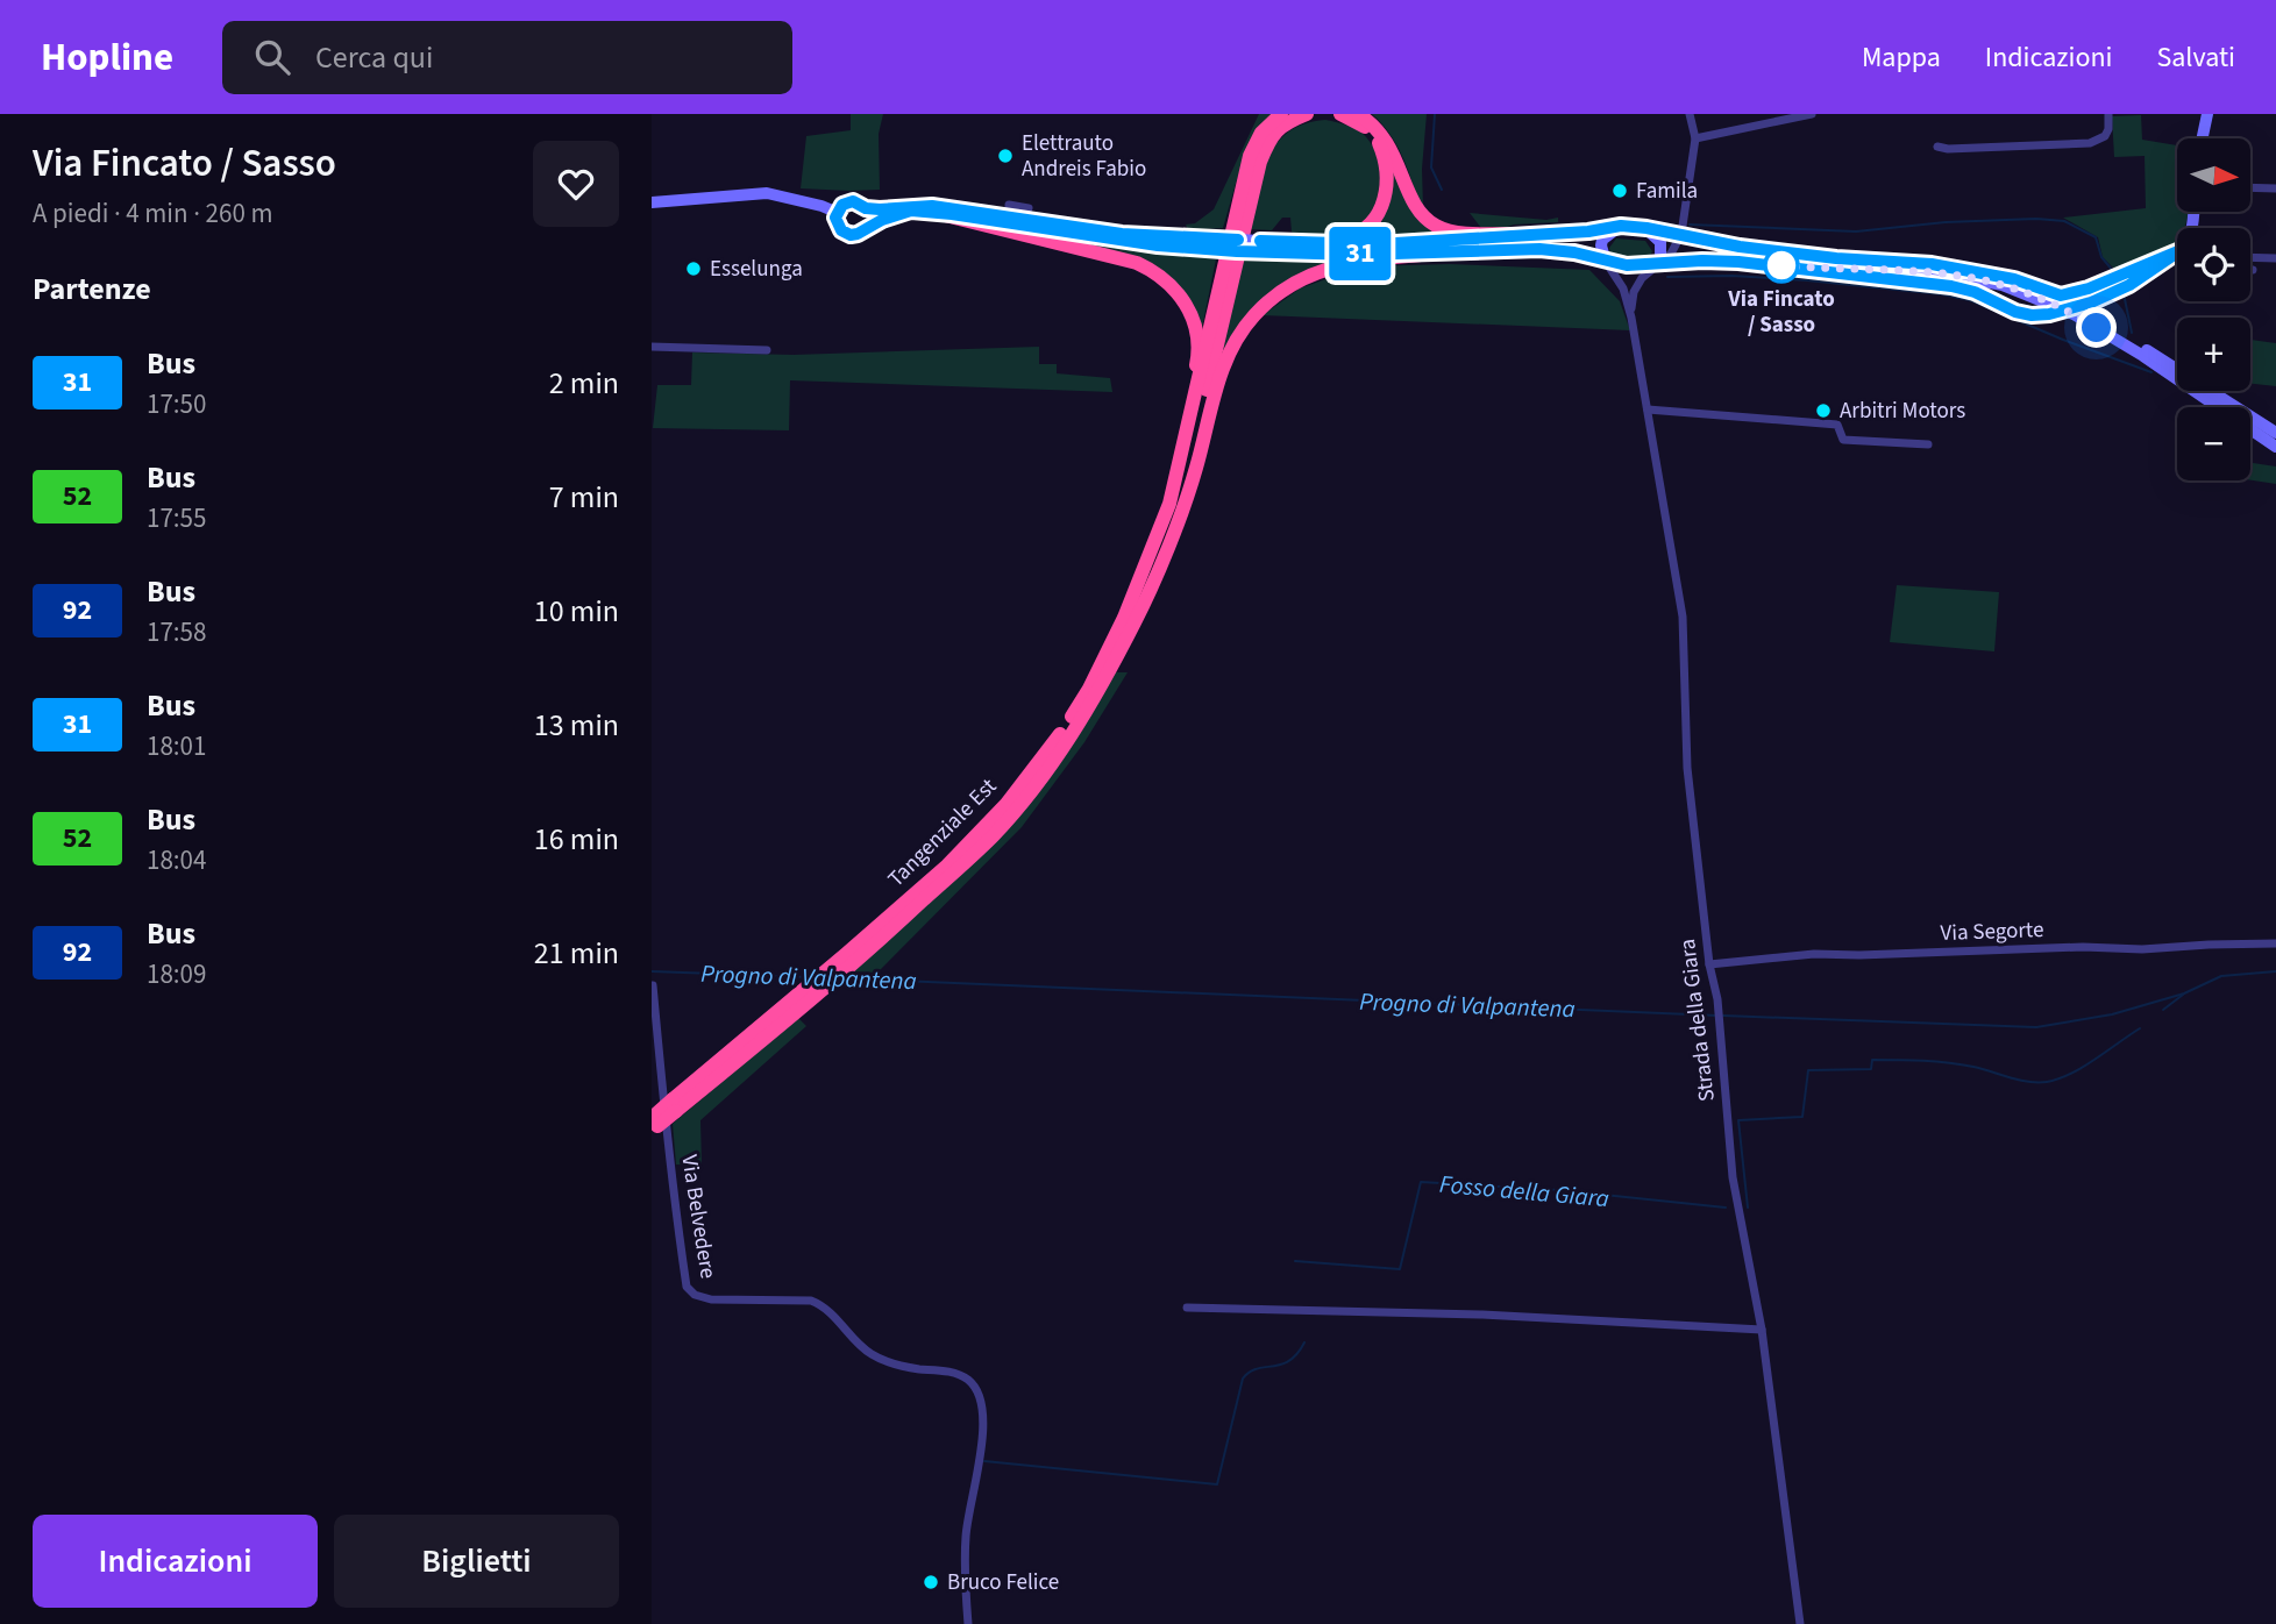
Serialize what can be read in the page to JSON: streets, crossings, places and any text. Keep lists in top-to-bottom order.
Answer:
{
  "streets": {
    "highway": ["Tangenziale Est"],
    "street": ["Via Segorte", "Strada della Giara", "Via Belvedere"]
  },
  "crossings": [
    ["Via Segorte", "Strada della Giara"]
  ],
  "water": ["Progno di Valpantena", "Fosso della Giara"],
  "places": [
    "Elettrauto Andreis Fabio",
    "Famila",
    "Via Fincato / Sasso",
    "Esselunga",
    "Arbitri Motors",
    "Bruco Felice"
  ],
  "lines": ["bus line 31"],
  "north": "right",
  "page": {
    "header": "Hopline",
    "search": "Cerca qui",
    "nav": ["Mappa", "Indicazioni", "Salvati"],
    "heading": [
      ["Via Fincato / Sasso", "A piedi · 4 min · 260 m"],
      "Partenze"
    ],
    "on_map": "31",
    "map_buttons": ["+", "−"],
    "list": [
      {
        "mark": "31",
        "name": "Bus",
        "note": "17:50",
        "value": "2 min"
      },
      {
        "mark": "52",
        "name": "Bus",
        "note": "17:55",
        "value": "7 min"
      },
      {
        "mark": "92",
        "name": "Bus",
        "note": "17:58",
        "value": "10 min"
      },
      {
        "mark": "31",
        "name": "Bus",
        "note": "18:01",
        "value": "13 min"
      },
      {
        "mark": "52",
        "name": "Bus",
        "note": "18:04",
        "value": "16 min"
      },
      {
        "mark": "92",
        "name": "Bus",
        "note": "18:09",
        "value": "21 min"
      }
    ],
    "buttons": ["Indicazioni", "Biglietti"]
  }
}
